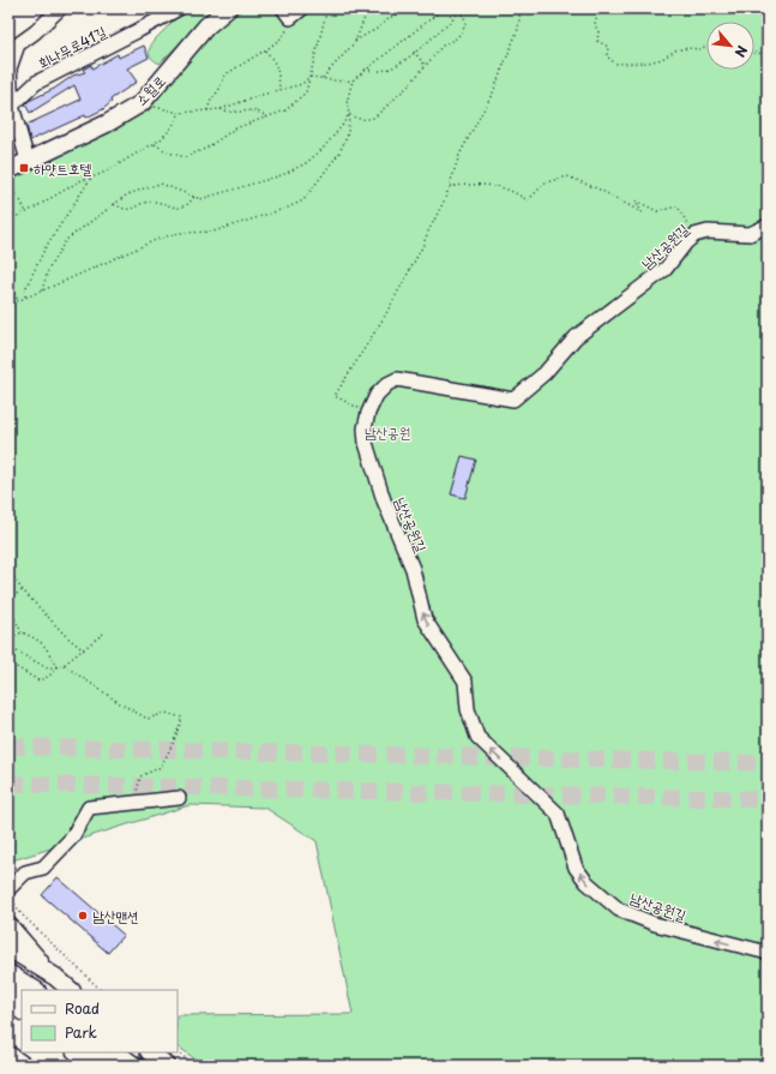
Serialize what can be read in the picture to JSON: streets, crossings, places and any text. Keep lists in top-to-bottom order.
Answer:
{
  "streets": {
    "main road": ["소월로"],
    "street": ["회나무로41길", "남산공원길"]
  },
  "one_way": ["남산공원길"],
  "parks": ["남산공원"],
  "places": {
    "transit": ["하얏트호텔"],
    "other": ["남산맨션"]
  },
  "legend": ["Road", "Park"],
  "north": "bottom right"
}
